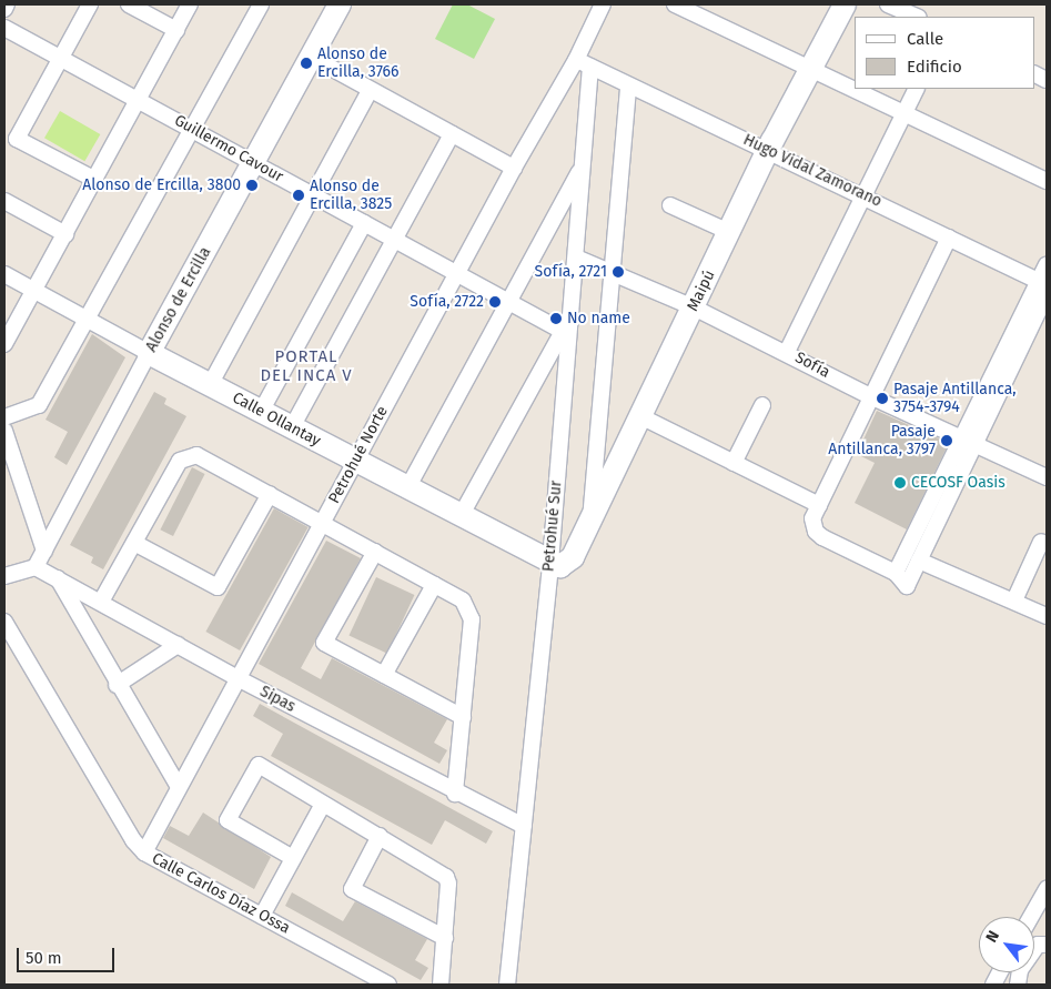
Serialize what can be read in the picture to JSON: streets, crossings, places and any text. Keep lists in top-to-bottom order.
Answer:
{
  "streets": {
    "street": [
      "Guillermo Cavour",
      "Hugo Vidal Zamorano",
      "Maipú",
      "Alonso de Ercilla",
      "Sofía",
      "Calle Ollantay",
      "Petrohué Norte",
      "Petrohué Sur",
      "Sipas",
      "Calle Carlos Díaz Ossa"
    ]
  },
  "crossings": [
    ["Guillermo Cavour", "Alonso de Ercilla"],
    ["Guillermo Cavour", "Petrohué Norte"],
    ["Guillermo Cavour", "Petrohué Sur"],
    ["Hugo Vidal Zamorano", "Maipú"],
    ["Hugo Vidal Zamorano", "Petrohué Norte"],
    ["Hugo Vidal Zamorano", "Petrohué Sur"],
    ["Maipú", "Sofía"],
    ["Maipú", "Calle Ollantay"],
    ["Maipú", "Petrohué Sur"],
    ["Alonso de Ercilla", "Calle Ollantay"],
    ["Alonso de Ercilla", "Sipas"],
    ["Sofía", "Petrohué Sur"],
    ["Calle Ollantay", "Petrohué Norte"],
    ["Calle Ollantay", "Petrohué Sur"],
    ["Petrohué Norte", "Sipas"],
    ["Petrohué Norte", "Calle Carlos Díaz Ossa"],
    ["Petrohué Sur", "Sipas"]
  ],
  "districts": ["PORTAL DEL INCA V"],
  "places": [
    "Alonso de Ercilla, 3766",
    "Alonso de Ercilla, 3800",
    "Alonso de Ercilla, 3825",
    "Sofía, 2721",
    "Sofía, 2722",
    "No name",
    "Pasaje Antillanca, 3754-3794",
    "Pasaje Antillanca, 3797",
    "CECOSF Oasis"
  ],
  "legend": ["Calle", "Edificio"],
  "scale_bar": "50 m",
  "north": "top left"
}
